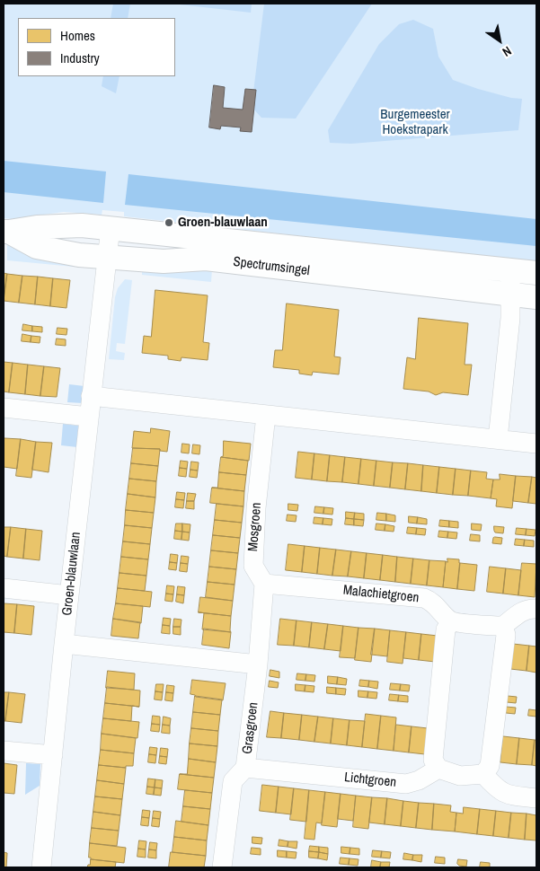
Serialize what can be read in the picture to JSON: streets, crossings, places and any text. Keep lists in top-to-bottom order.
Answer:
{
  "streets": {
    "street": [
      "Spectrumsingel",
      "Mosgroen",
      "Groen-blauwlaan",
      "Malachietgroen",
      "Grasgroen",
      "Lichtgroen"
    ]
  },
  "crossings": [
    ["Spectrumsingel", "Groen-blauwlaan"],
    ["Mosgroen", "Malachietgroen"],
    ["Grasgroen", "Lichtgroen"]
  ],
  "parks": ["Burgemeester Hoekstrapark"],
  "places": ["Groen-blauwlaan"],
  "legend": ["Homes", "Industry"],
  "north": "bottom right"
}
